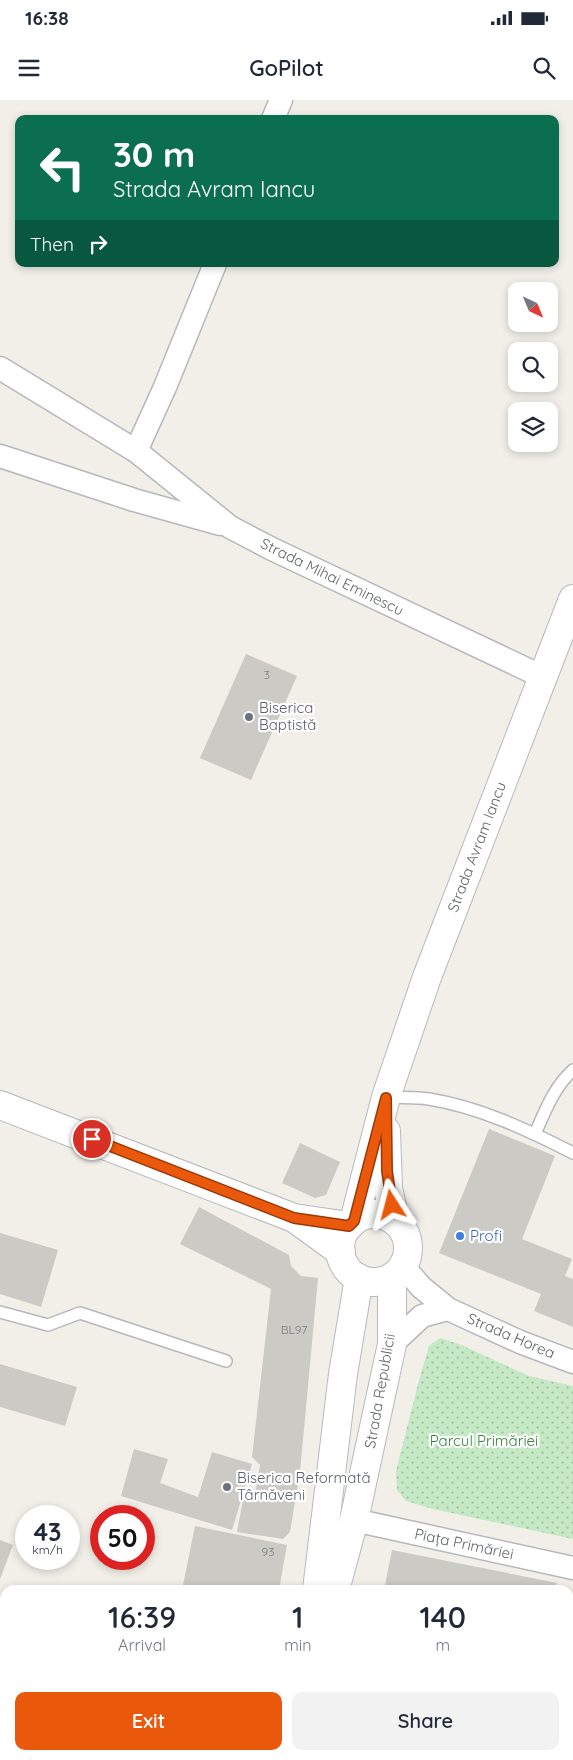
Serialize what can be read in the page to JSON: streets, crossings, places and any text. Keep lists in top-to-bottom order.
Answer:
{
  "streets": {
    "main road": ["Strada Avram Iancu", "Strada Republicii"],
    "street": ["Strada Mihai Eminescu", "Strada Horea", "Piața Primăriei"]
  },
  "crossings": [
    ["Strada Mihai Eminescu", "Strada Avram Iancu"],
    ["Strada Avram Iancu", "Strada Horea"],
    ["Strada Avram Iancu", "Strada Republicii"],
    ["Strada Horea", "Strada Republicii"],
    ["Strada Republicii", "Piața Primăriei"]
  ],
  "parks": ["Parcul Primăriei"],
  "places": ["Biserica Baptistă", "Profi", "Biserica Reformată Târnăveni"],
  "house_numbers": ["3", "BL97", "93"],
  "north": "bottom right",
  "page": {
    "status": "16:38",
    "header": "GoPilot",
    "turn": ["30 m", "Strada Avram Iancu"],
    "then": "Then",
    "speed": "43 km/h",
    "limit": "50",
    "eta": [
      "16:39",
      "Arrival",
      "1",
      "min",
      "140",
      "m"
    ],
    "buttons": ["Exit", "Share"]
  }
}
